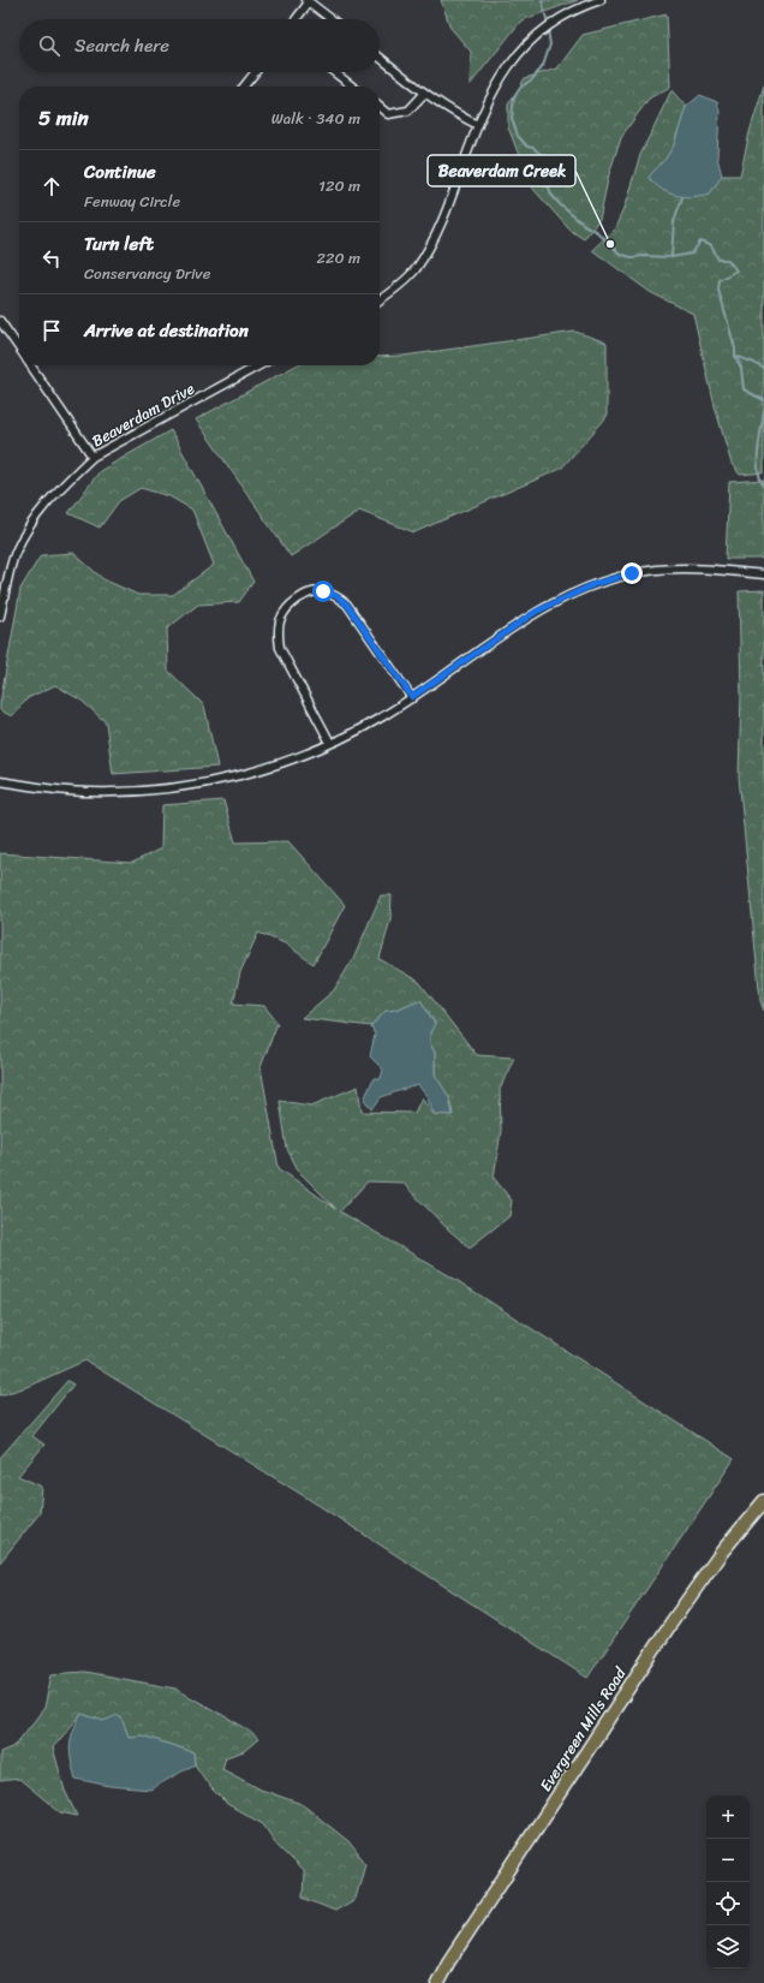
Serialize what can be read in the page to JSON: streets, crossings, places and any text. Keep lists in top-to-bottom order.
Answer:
{
  "streets": {
    "main road": ["Evergreen Mills Road"],
    "street": ["Beaverdam Drive"]
  },
  "places": ["Beaverdam Creek"],
  "page": {
    "search": "Search here",
    "heading": ["5 min", "Walk · 340 m"],
    "list": [
      ["Continue", "Fenway Circle", "120 m"],
      ["Turn left", "Conservancy Drive", "220 m"],
      "Arrive at destination"
    ],
    "map_buttons": ["+", "−"]
  }
}
